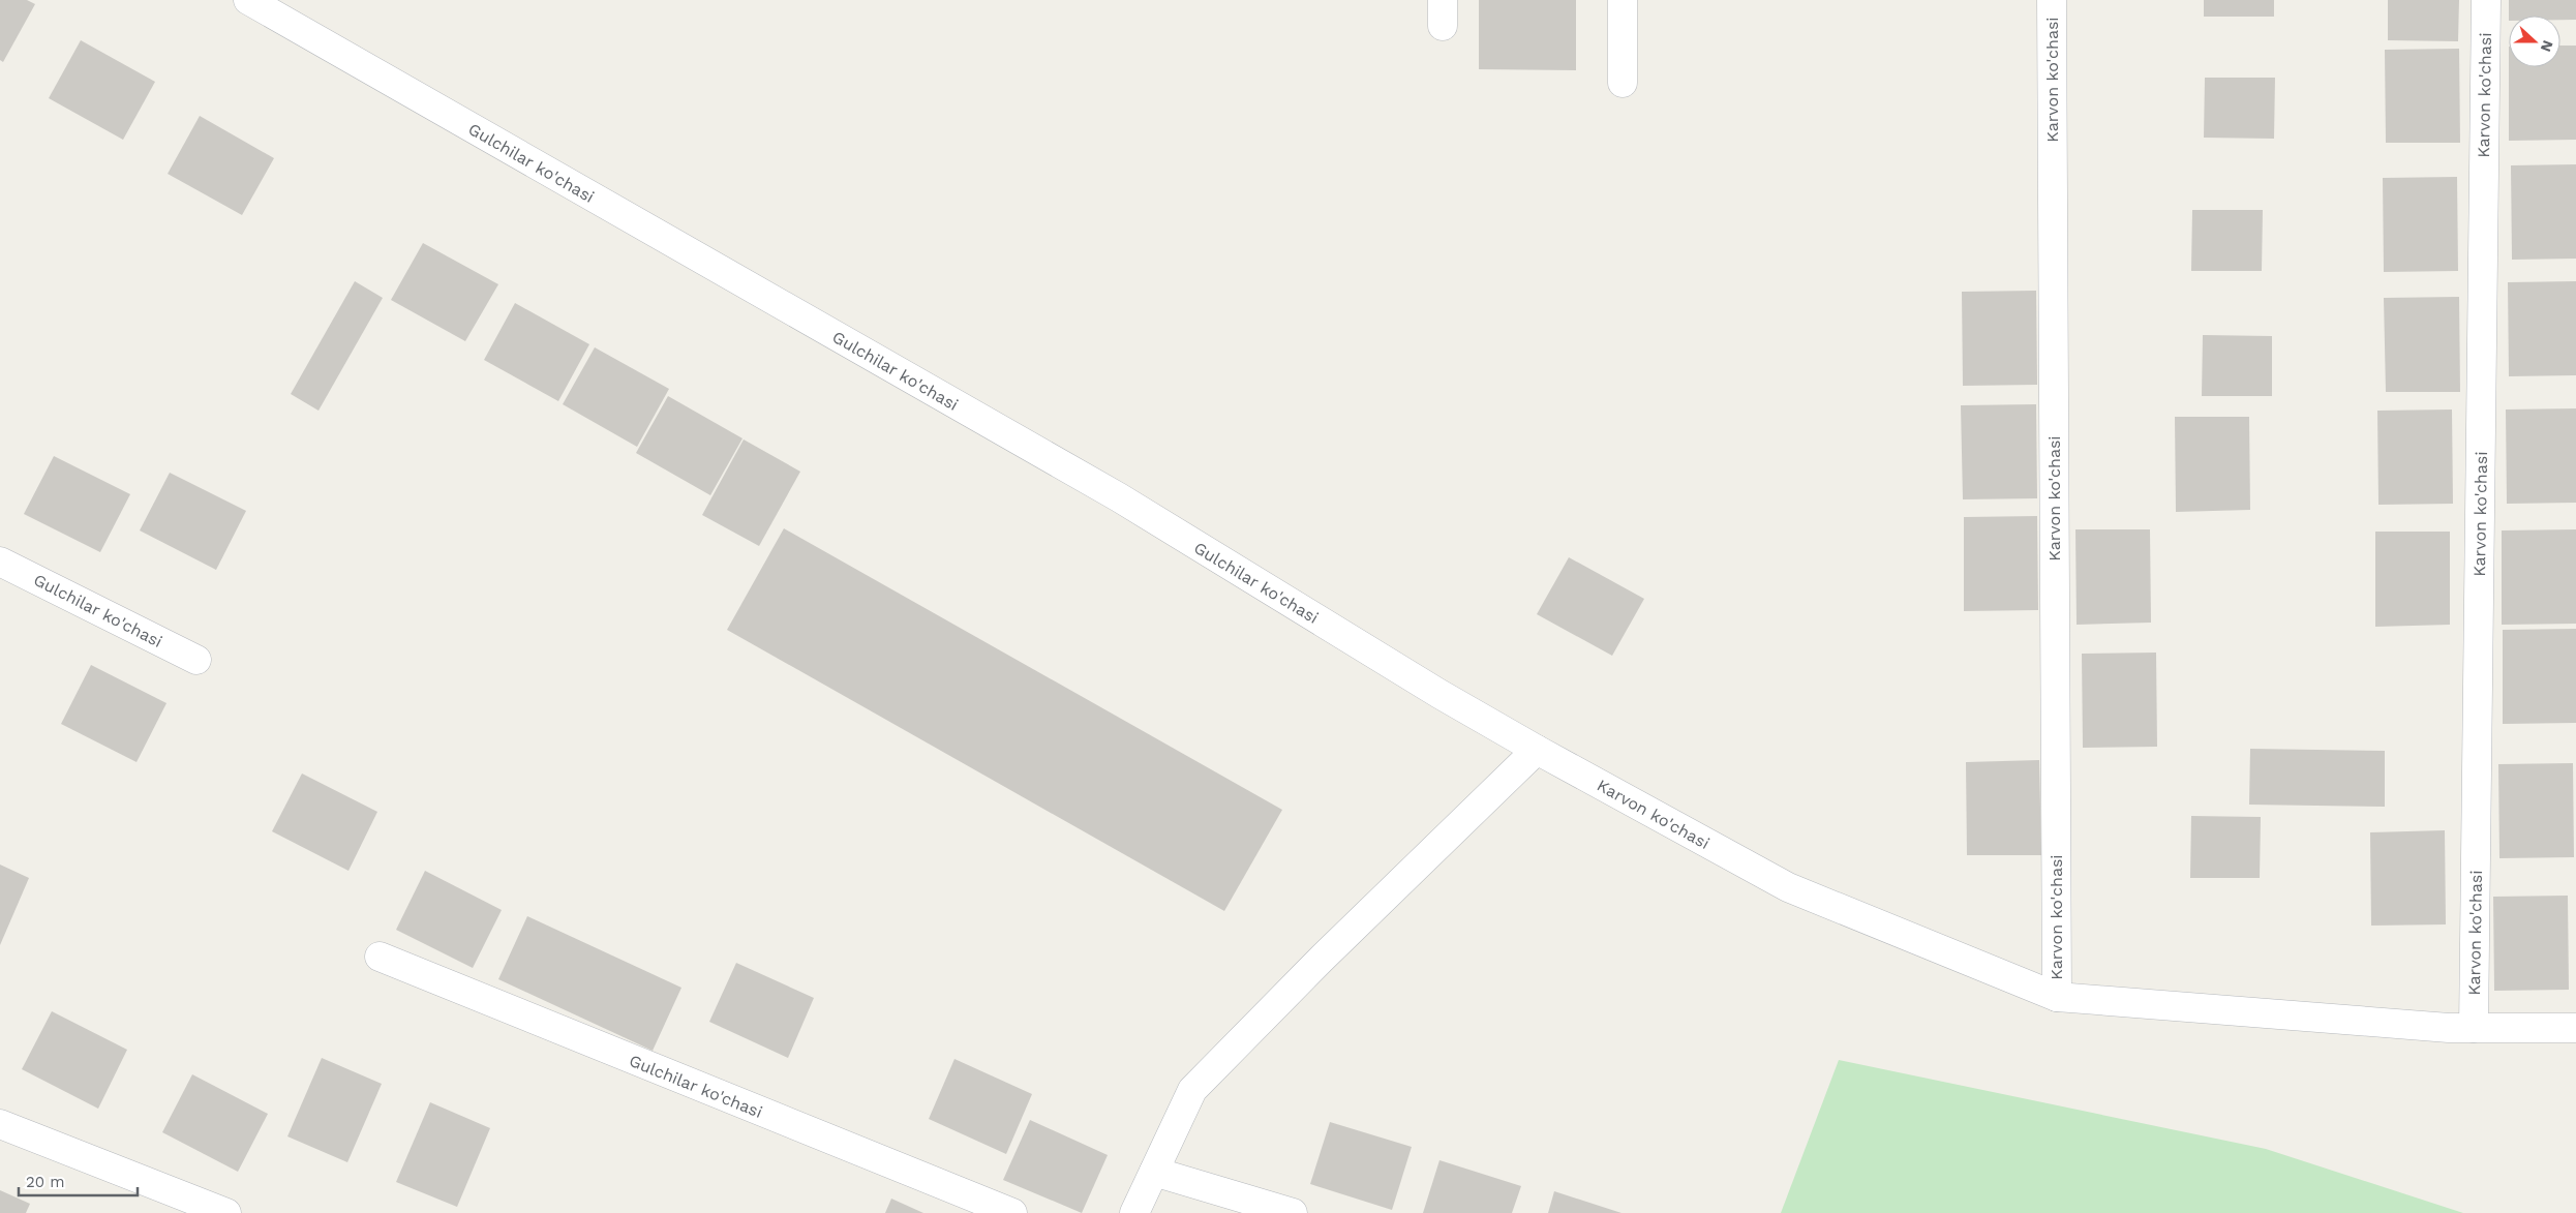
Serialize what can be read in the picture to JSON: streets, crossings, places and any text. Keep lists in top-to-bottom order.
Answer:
{
  "streets": {
    "street": ["Karvon ko'chasi", "Gulchilar ko'chasi"]
  },
  "crossings": [
    ["Karvon ko'chasi", "Gulchilar ko'chasi"]
  ],
  "scale_bar": "20 m",
  "north": "right"
}
